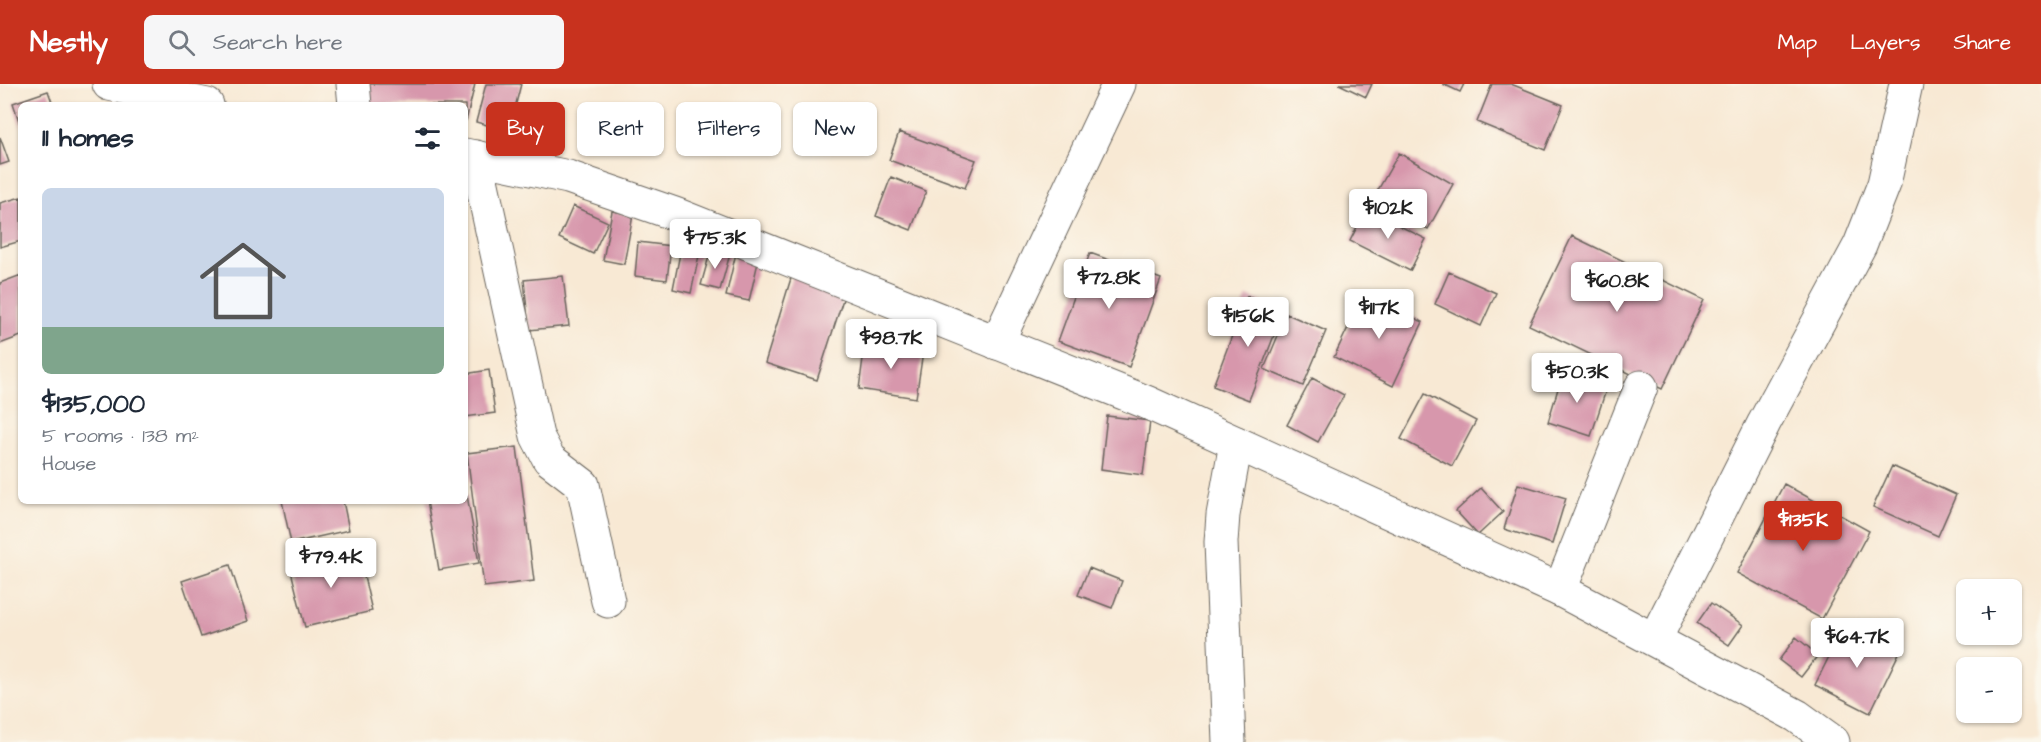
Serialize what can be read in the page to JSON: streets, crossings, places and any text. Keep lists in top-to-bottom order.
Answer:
{
  "page": {
    "header": "Nestly",
    "search": "Search here",
    "nav": ["Map", "Layers", "Share"],
    "chip": [
      "Buy",
      "Rent",
      "Filters",
      "New"
    ],
    "heading": "11 homes",
    "list": [
      {
        "name": "$135,000",
        "note": "5 rooms · 138 m² · House"
      }
    ],
    "price": [
      "$102K",
      "$75.3K",
      "$72.8K",
      "$60.8K",
      "$117K",
      "$156K",
      "$98.7K",
      "$50.3K",
      "$135K",
      "$79.4K",
      "$64.7K"
    ],
    "map_buttons": ["+", "−"]
  }
}
